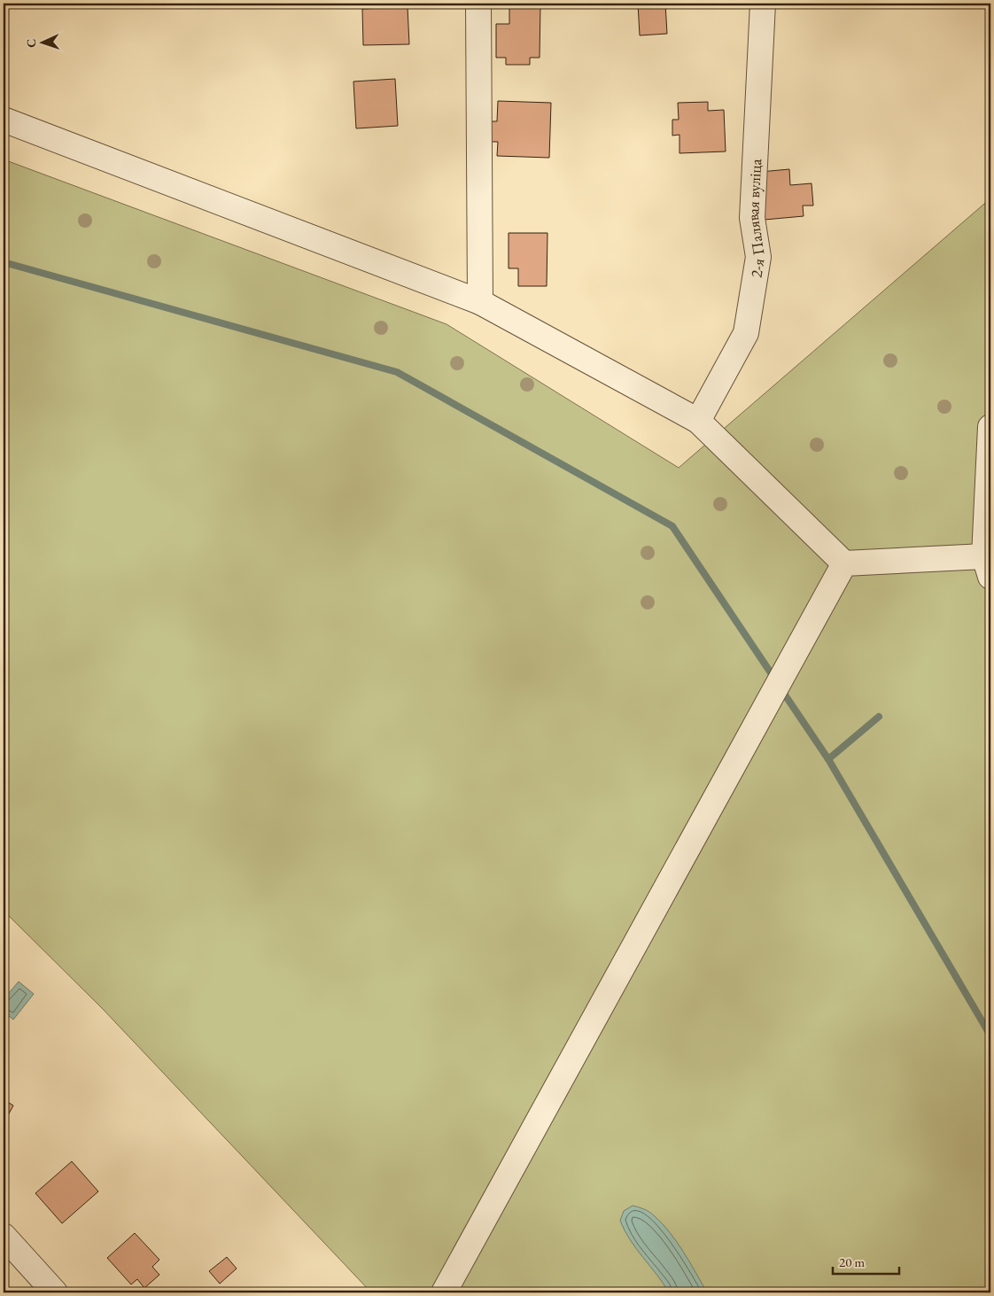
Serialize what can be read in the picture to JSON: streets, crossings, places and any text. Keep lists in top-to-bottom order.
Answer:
{
  "streets": {
    "street": ["2-я Палявая вуліца"]
  },
  "scale_bar": "20 m",
  "north": "left"
}
